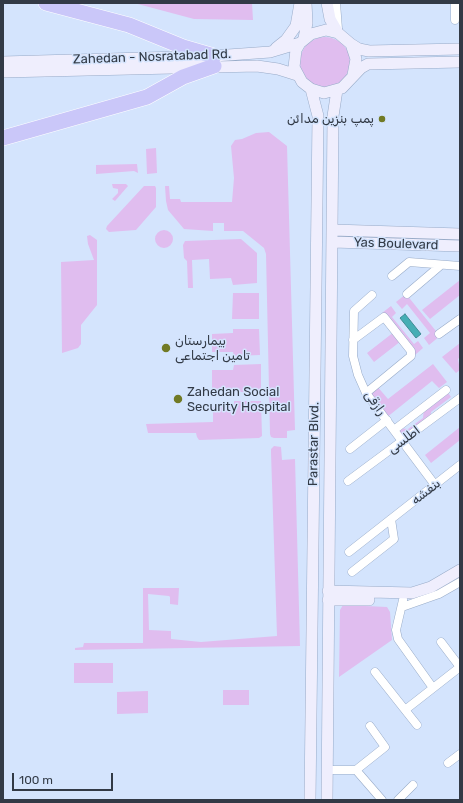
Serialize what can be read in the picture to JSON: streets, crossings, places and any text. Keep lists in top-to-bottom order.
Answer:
{
  "streets": {
    "main road": ["Zahedan - Nosratabad Rd.", "Yas Boulevard", "Parastar Blvd."],
    "street": ["رازقی", "اطلسی", "بنفشه"]
  },
  "crossings": [
    ["Zahedan - Nosratabad Rd.", "Parastar Blvd."],
    ["Yas Boulevard", "Parastar Blvd."],
    ["رازقی", "اطلسی"],
    ["رازقی", "بنفشه"]
  ],
  "places": ["پمپ بنزین مدائن", "بیمارستان تامین اجتماعی", "Zahedan Social Security Hospital"],
  "scale_bar": "100 m"
}
